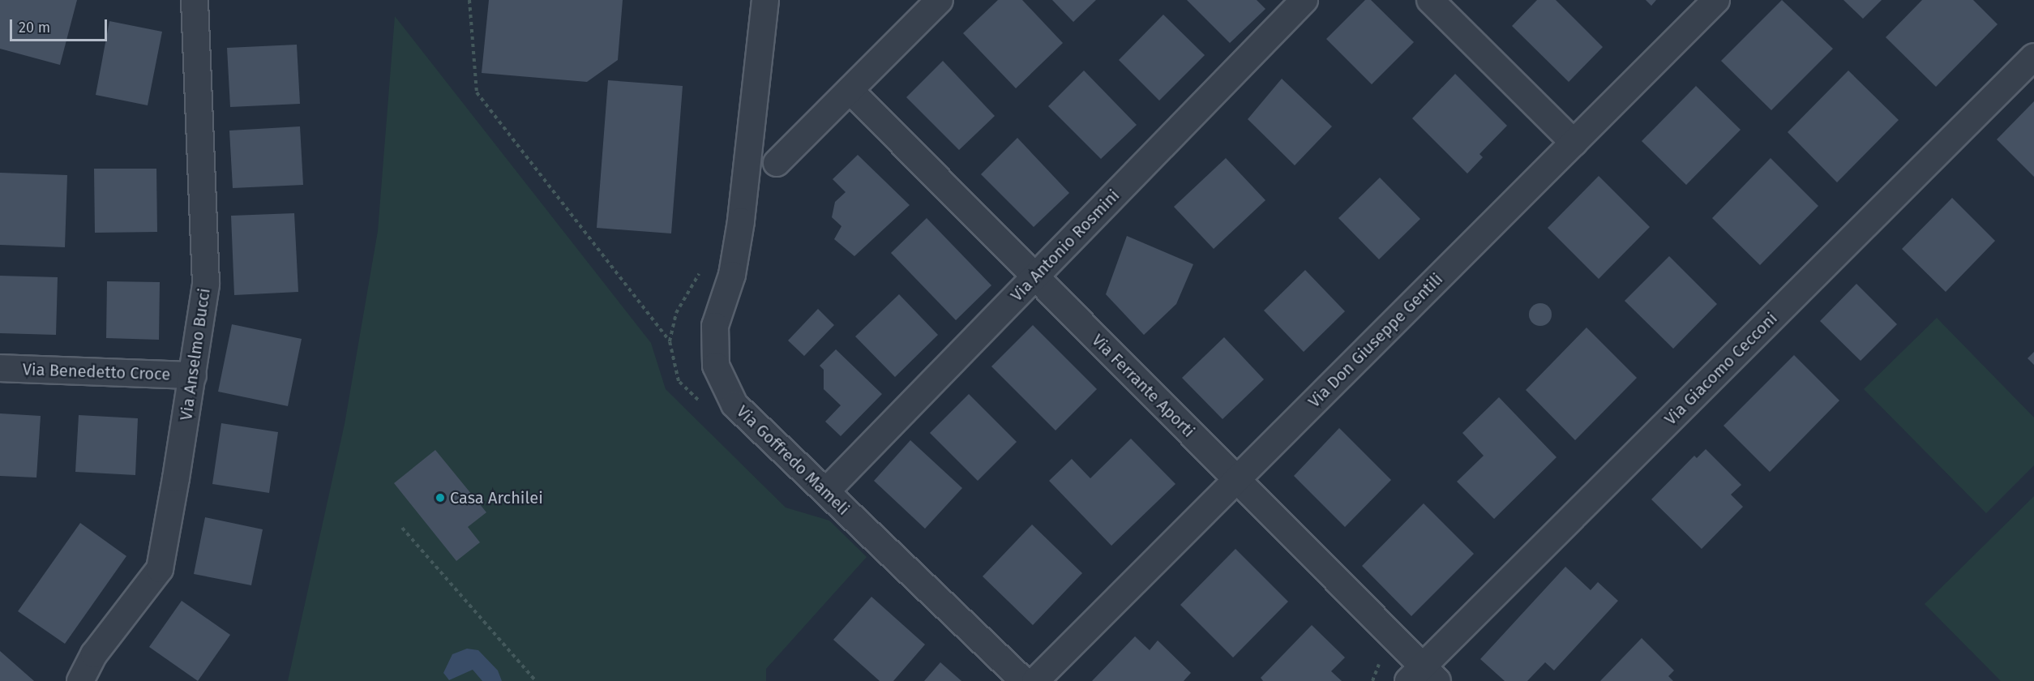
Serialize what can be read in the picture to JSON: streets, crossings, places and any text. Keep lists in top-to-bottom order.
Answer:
{
  "streets": {
    "street": [
      "Via Antonio Rosmini",
      "Via Don Giuseppe Gentili",
      "Via Anselmo Bucci",
      "Via Giacomo Cecconi",
      "Via Benedetto Croce",
      "Via Ferrante Aporti",
      "Via Goffredo Mameli"
    ]
  },
  "crossings": [
    ["Via Antonio Rosmini", "Via Ferrante Aporti"],
    ["Via Antonio Rosmini", "Via Goffredo Mameli"],
    ["Via Don Giuseppe Gentili", "Via Ferrante Aporti"],
    ["Via Anselmo Bucci", "Via Benedetto Croce"],
    ["Via Giacomo Cecconi", "Via Ferrante Aporti"]
  ],
  "places": ["Casa Archilei"],
  "scale_bar": "20 m"
}
